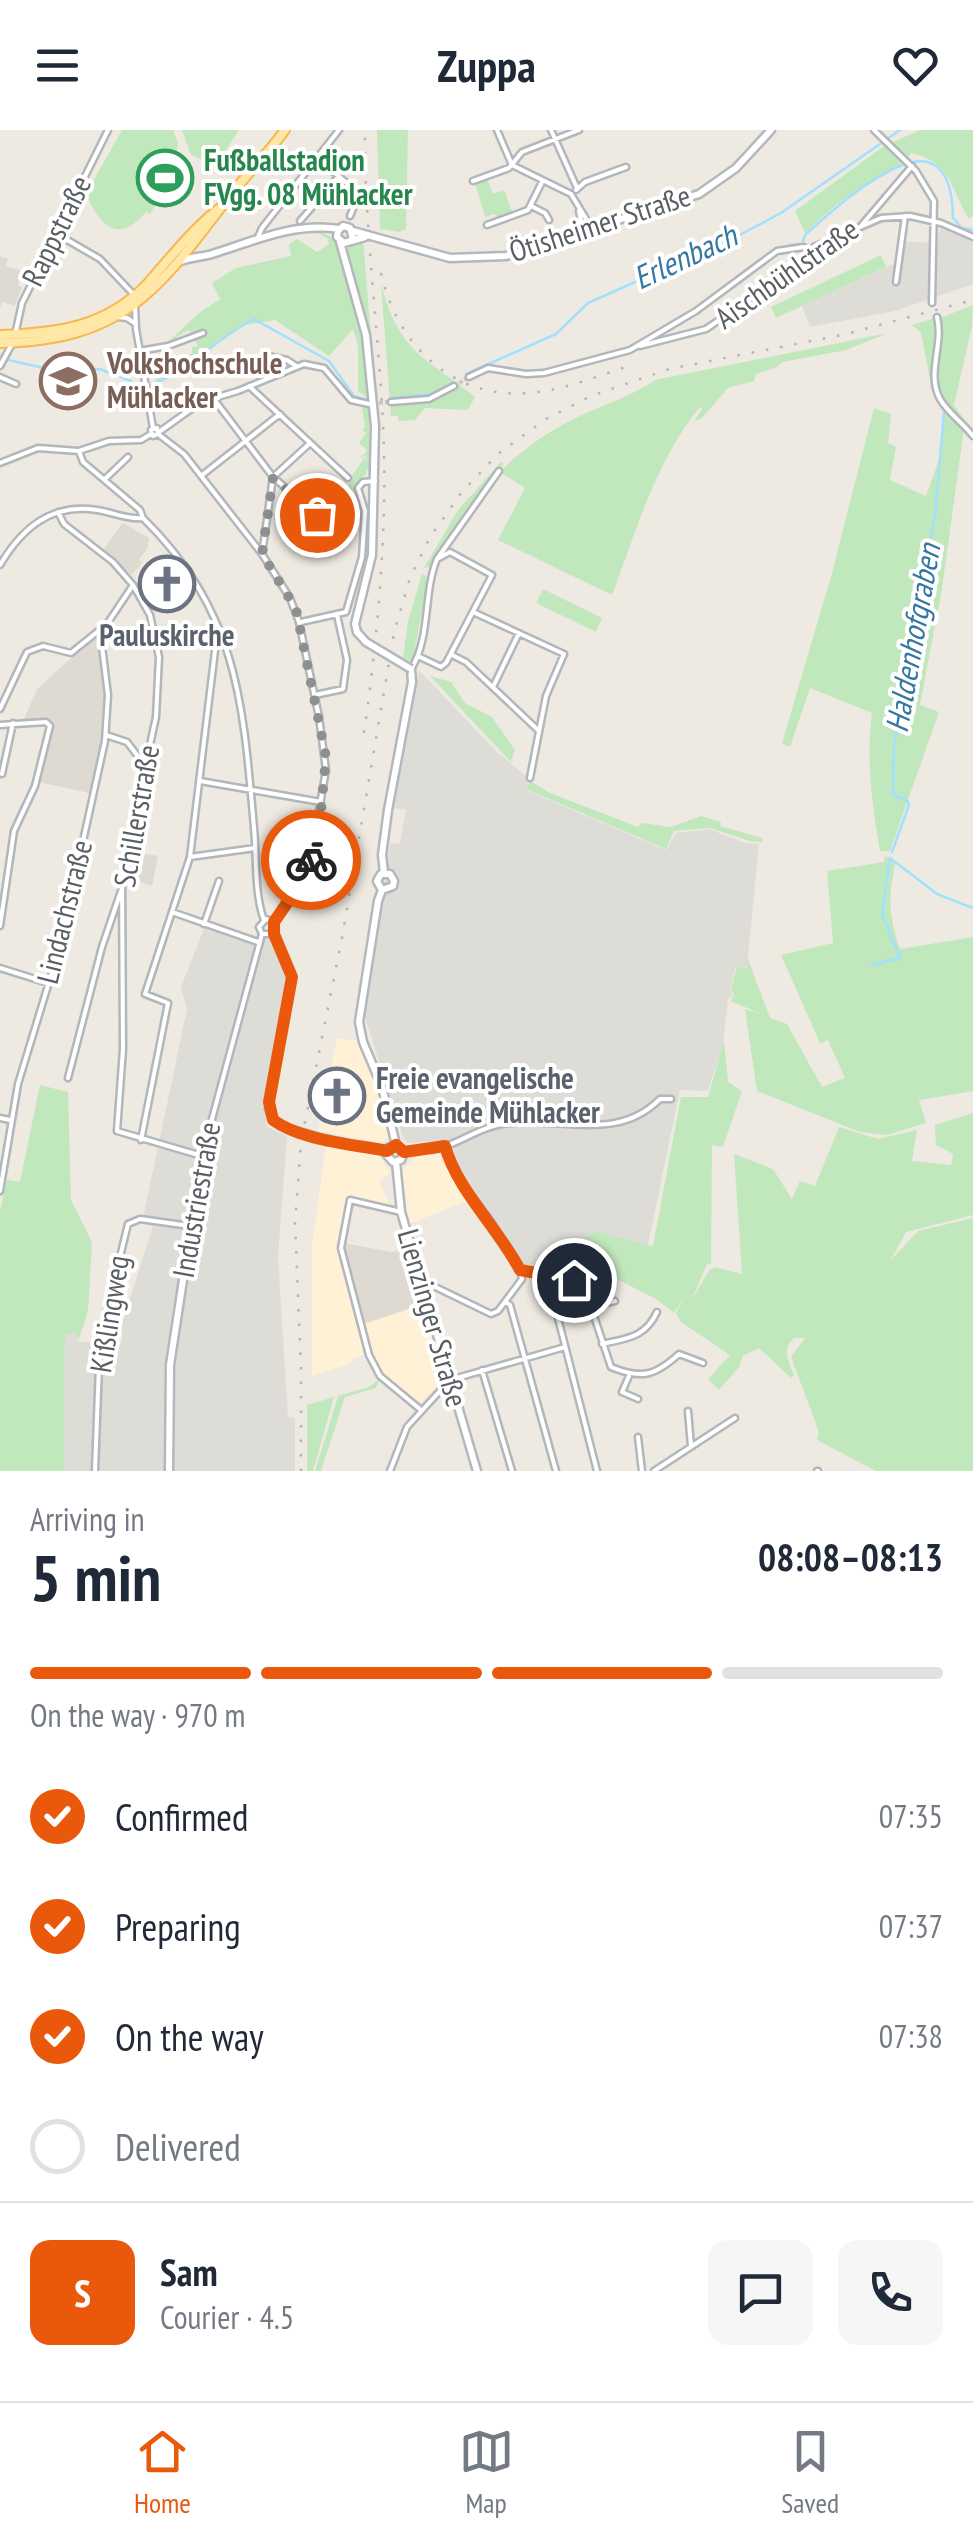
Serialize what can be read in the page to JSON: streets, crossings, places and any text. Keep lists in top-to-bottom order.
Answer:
{
  "streets": {
    "street": [
      "Ötisheimer Straße",
      "Rappstraße",
      "Aischbühlstraße",
      "Schillerstraße",
      "Lindachstraße",
      "Industriestraße",
      "Kißlingweg",
      "Lienzinger Straße"
    ]
  },
  "crossings": [
    ["Industriestraße", "Kißlingweg"]
  ],
  "water": ["Erlenbach", "Haldenhofgraben"],
  "places": {
    "sports": ["Fußballstadion FVgg. 08 Mühlacker"],
    "school or university": ["Volkshochschule Mühlacker"],
    "church": ["Pauluskirche", "Freie evangelische Gemeinde Mühlacker"]
  },
  "page": {
    "header": "Zuppa",
    "heading": ["5 min", "Arriving in", "08:08–08:13"],
    "panel": ["Sam", "Courier · 4.5"],
    "bar": "On the way · 970 m",
    "list": [
      ["Confirmed", "07:35"],
      ["Preparing", "07:37"],
      ["On the way", "07:38"],
      "Delivered"
    ],
    "round": "S",
    "tabs": ["Home", "Map", "Saved"]
  }
}
